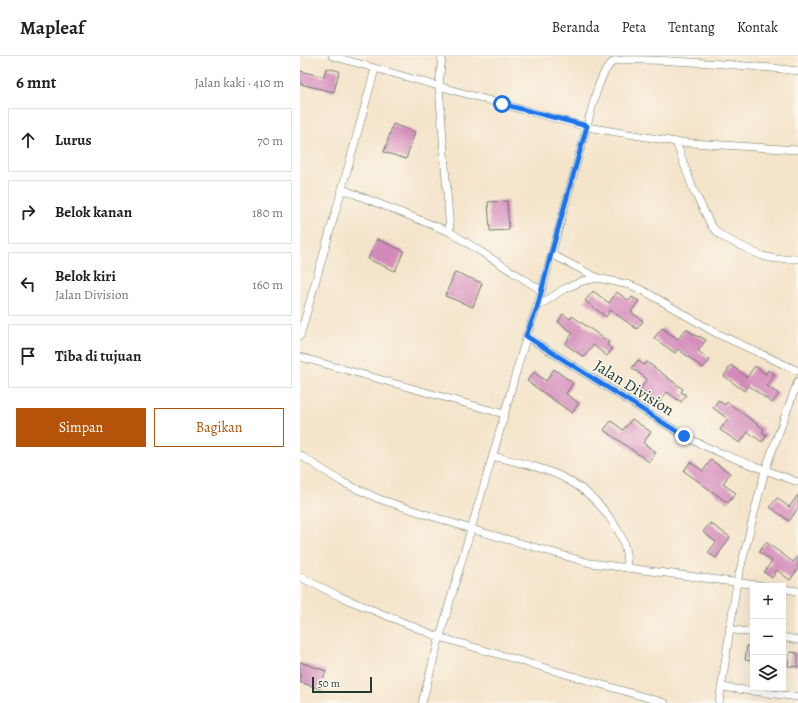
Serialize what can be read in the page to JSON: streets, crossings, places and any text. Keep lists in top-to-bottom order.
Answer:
{
  "streets": {
    "street": ["Jalan Division"]
  },
  "scale_bar": "50 m",
  "page": {
    "header": "Mapleaf",
    "nav": [
      "Beranda",
      "Peta",
      "Tentang",
      "Kontak"
    ],
    "heading": ["6 mnt", "Jalan kaki · 410 m"],
    "list": [
      ["Lurus", "70 m"],
      ["Belok kanan", "180 m"],
      ["Belok kiri", "Jalan Division", "160 m"],
      "Tiba di tujuan"
    ],
    "buttons": ["Simpan", "Bagikan"],
    "map_buttons": ["+", "−"],
    "scale": "50 m"
  }
}
